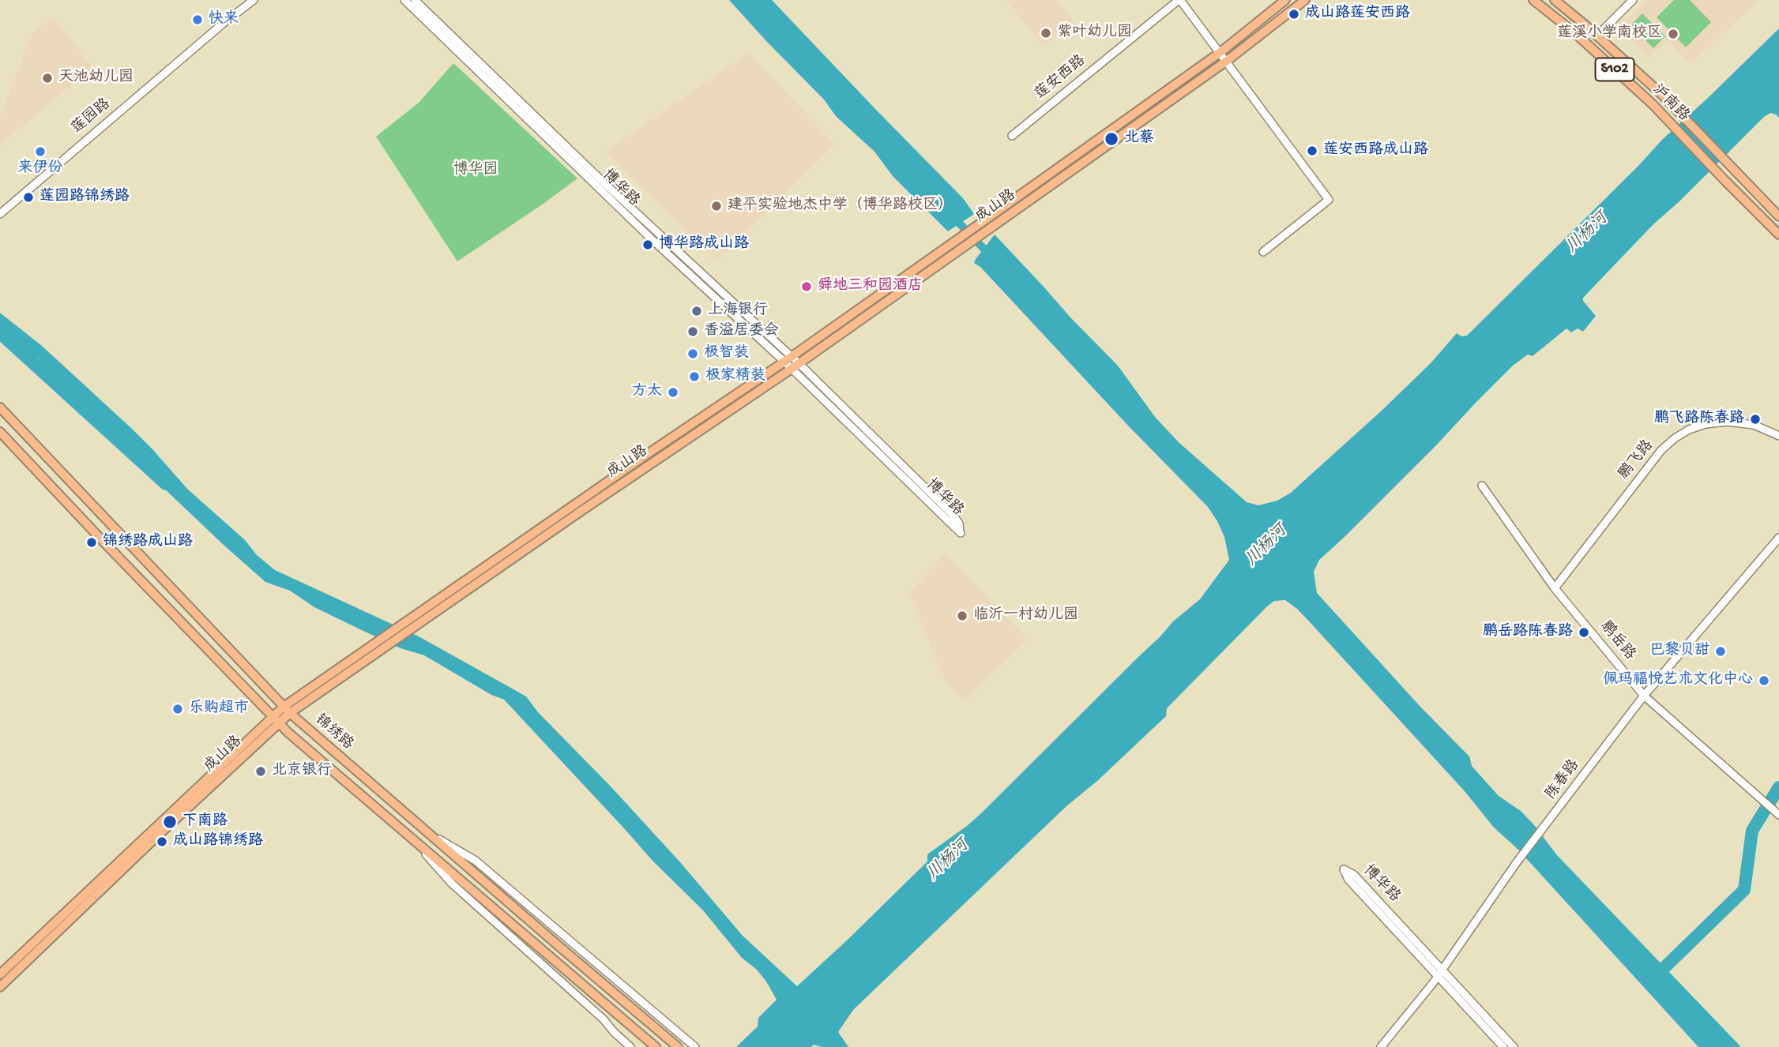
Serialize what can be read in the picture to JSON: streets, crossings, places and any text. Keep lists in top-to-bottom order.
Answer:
{
  "streets": {
    "main road": [
      "S102",
      "沪南路",
      "成山路",
      "锦绣路"
    ],
    "street": [
      "莲安西路",
      "莲园路",
      "博华路",
      "鹏飞路",
      "鹏岳路",
      "陈春路"
    ]
  },
  "crossings": [
    ["博华路", "成山路"],
    ["博华路", "陈春路"],
    ["成山路", "锦绣路"],
    ["鹏飞路", "鹏岳路"],
    ["鹏岳路", "陈春路"]
  ],
  "water": ["川杨河"],
  "parks": ["博华园"],
  "places": [
    "成山路莲安西路",
    "快来",
    "紫叶幼儿园",
    "莲溪小学南校区",
    "天池幼儿园",
    "北蔡",
    "莲安西路成山路",
    "来伊份",
    "莲园路锦绣路",
    "建平实验地杰中学（博华路校区）",
    "博华路成山路",
    "舜地三和园酒店",
    "上海银行",
    "香溢居委会",
    "极智装",
    "极家精装",
    "方太",
    "鹏飞路陈春路",
    "锦绣路成山路",
    "临沂一村幼儿园",
    "鹏岳路陈春路",
    "巴黎贝甜",
    "佩玛福悦艺术文化中心",
    "乐购超市",
    "北京银行",
    "下南路",
    "成山路锦绣路"
  ]
}
